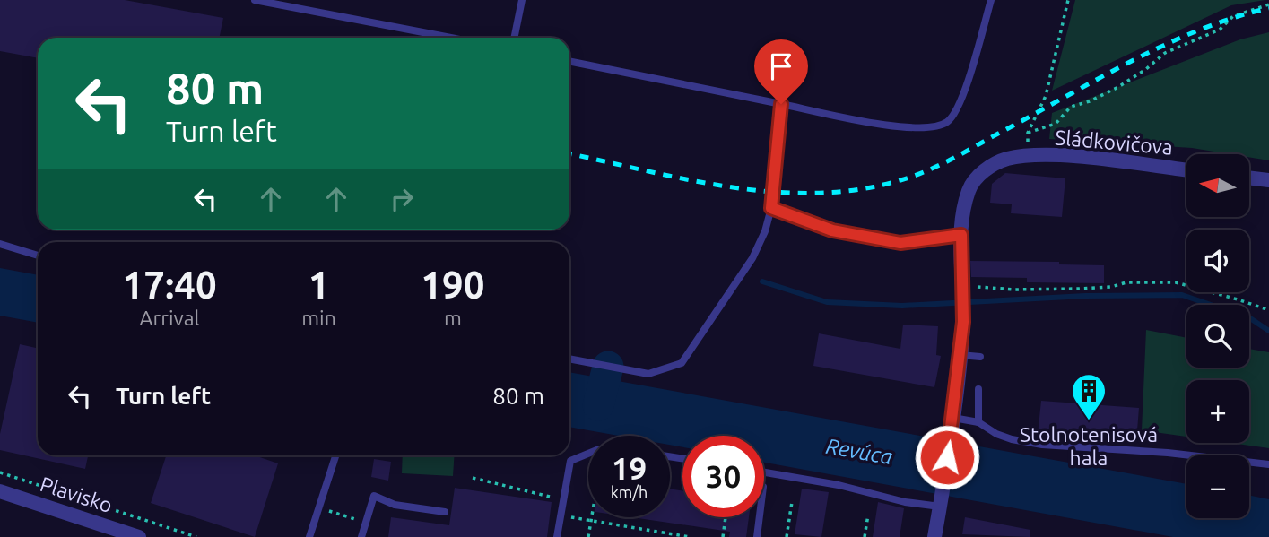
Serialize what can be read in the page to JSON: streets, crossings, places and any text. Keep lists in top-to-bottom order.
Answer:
{
  "streets": {
    "street": ["Sládkovičova", "Plavisko"]
  },
  "water": ["Revúca"],
  "places": {
    "building": ["Stolnotenisová hala"]
  },
  "north": "left",
  "page": {
    "turn": ["80 m", "Turn left"],
    "map_buttons": ["+", "−"],
    "eta": [
      "17:40",
      "Arrival",
      "1",
      "min",
      "190",
      "m"
    ],
    "list": [
      {
        "name": "Turn left",
        "value": "80 m"
      }
    ],
    "speed": "19 km/h",
    "limit": "30"
  }
}
